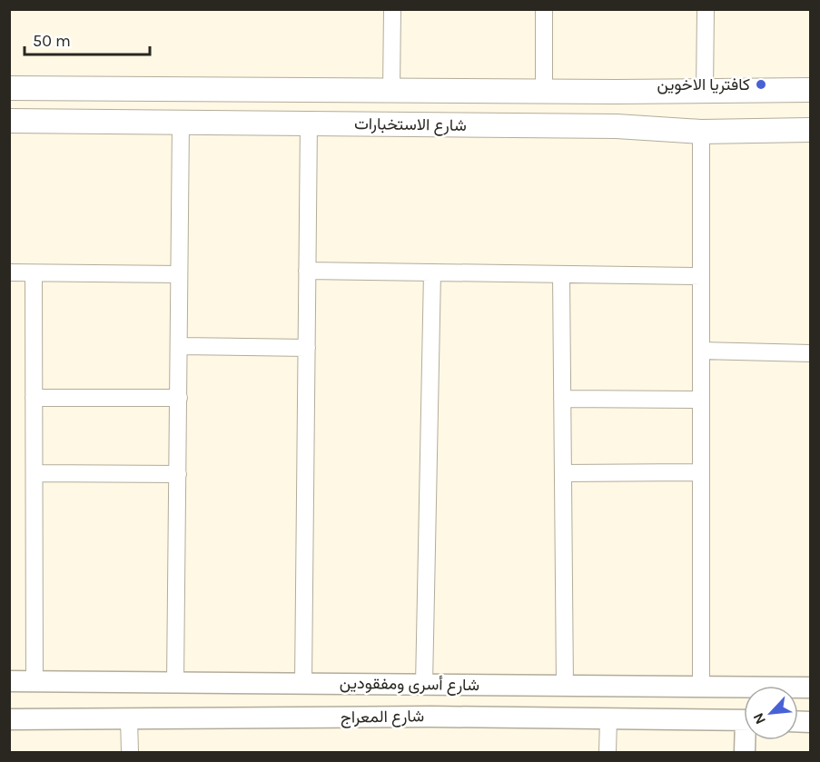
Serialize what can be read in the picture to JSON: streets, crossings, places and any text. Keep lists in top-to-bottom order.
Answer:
{
  "streets": {
    "main road": ["شارع الاستخبارات"],
    "street": ["شارع أسرى ومفقودين", "شارع المعراج"]
  },
  "places": ["كافتريا الاخوين"],
  "scale_bar": "50 m",
  "north": "bottom left"
}
